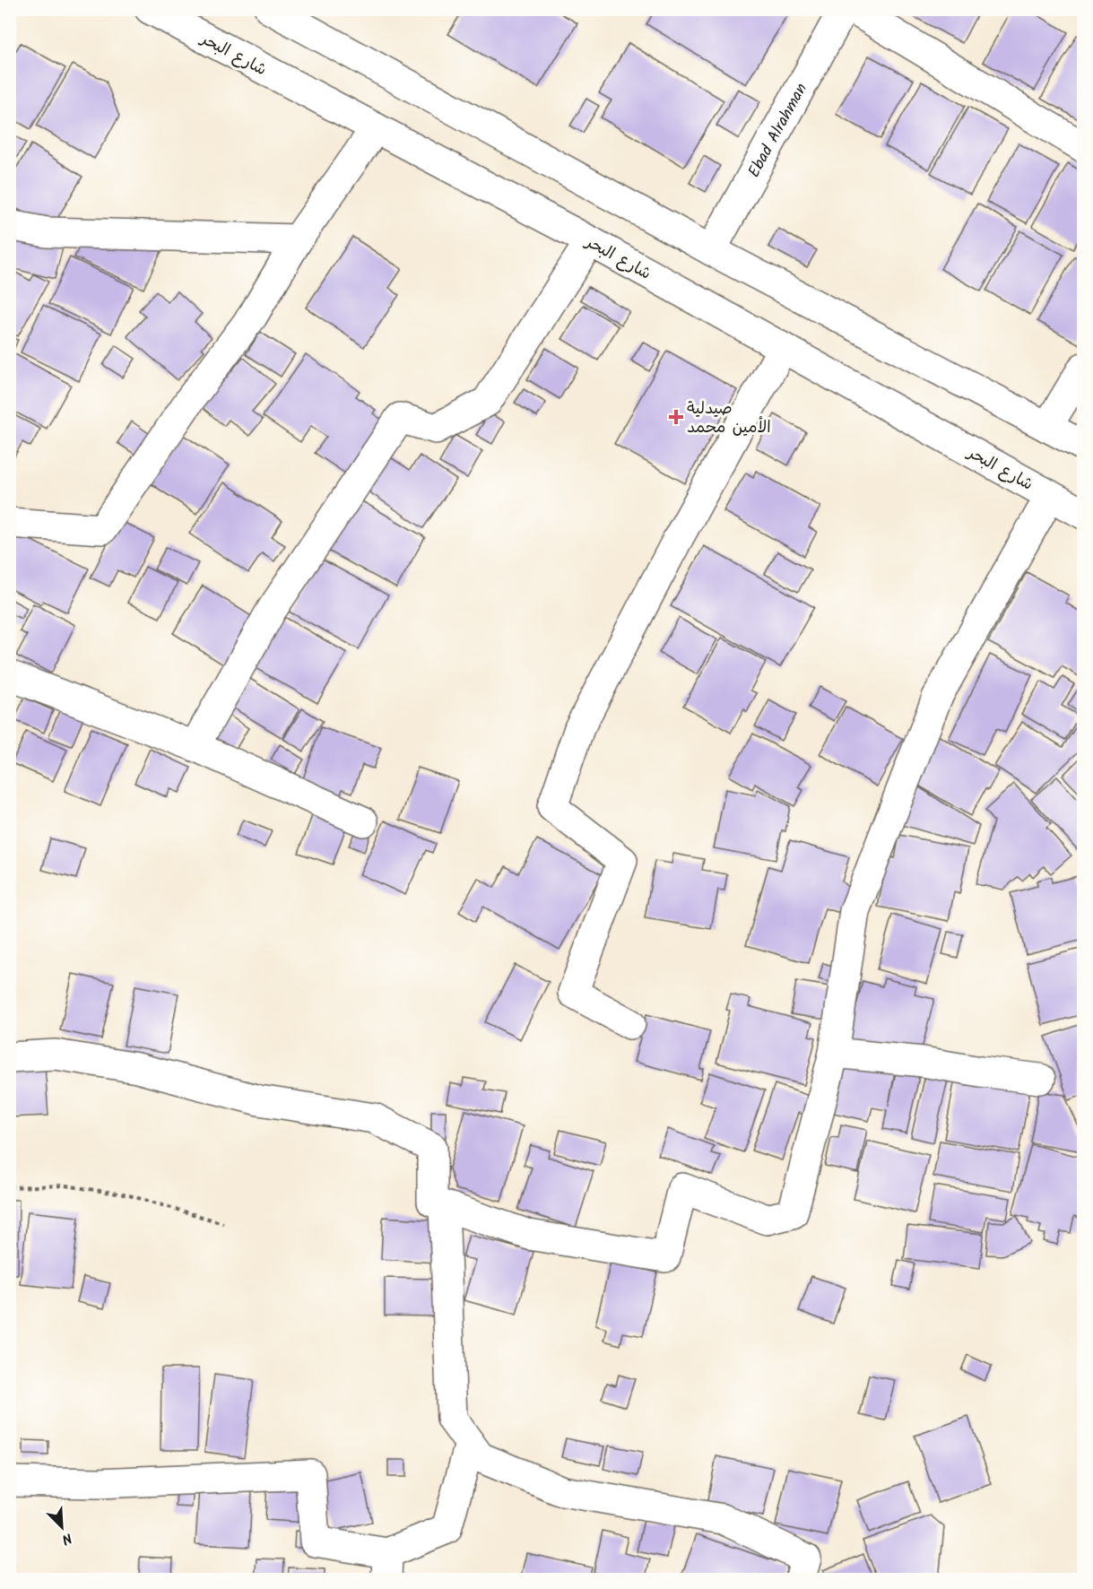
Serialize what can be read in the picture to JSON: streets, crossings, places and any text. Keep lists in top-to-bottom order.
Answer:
{
  "streets": {
    "street": ["شارع البحر", "Ebad Alrahman"]
  },
  "places": {
    "health": ["صيدلية الأمين محمد"]
  },
  "north": "bottom right"
}
